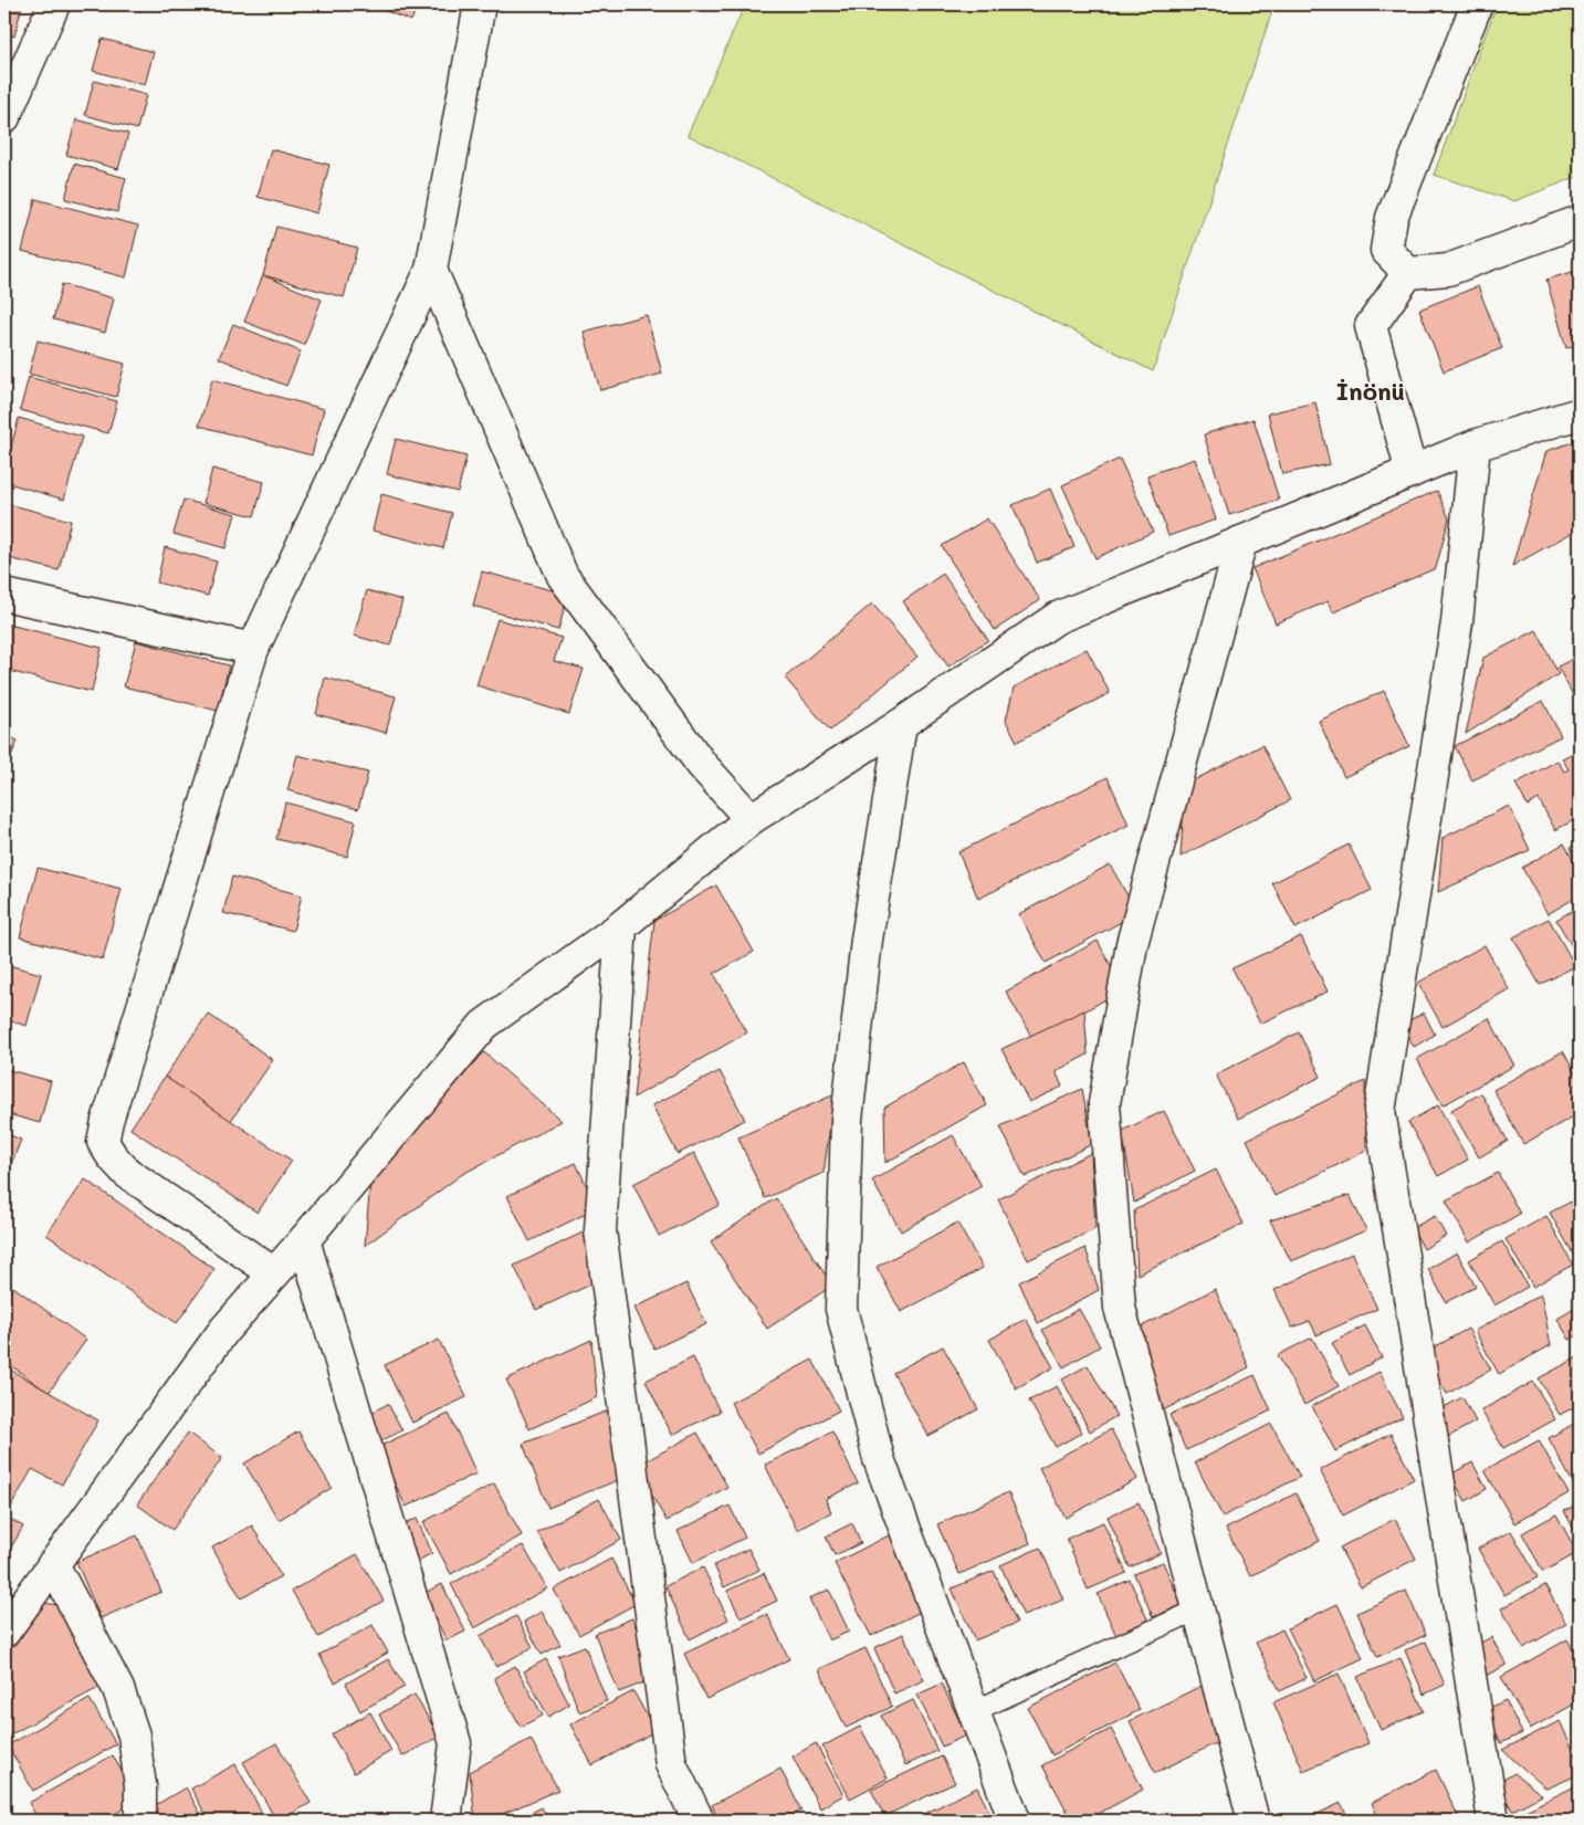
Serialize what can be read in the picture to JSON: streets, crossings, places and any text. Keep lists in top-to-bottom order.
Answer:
{
  "districts": ["İnönü"]
}
